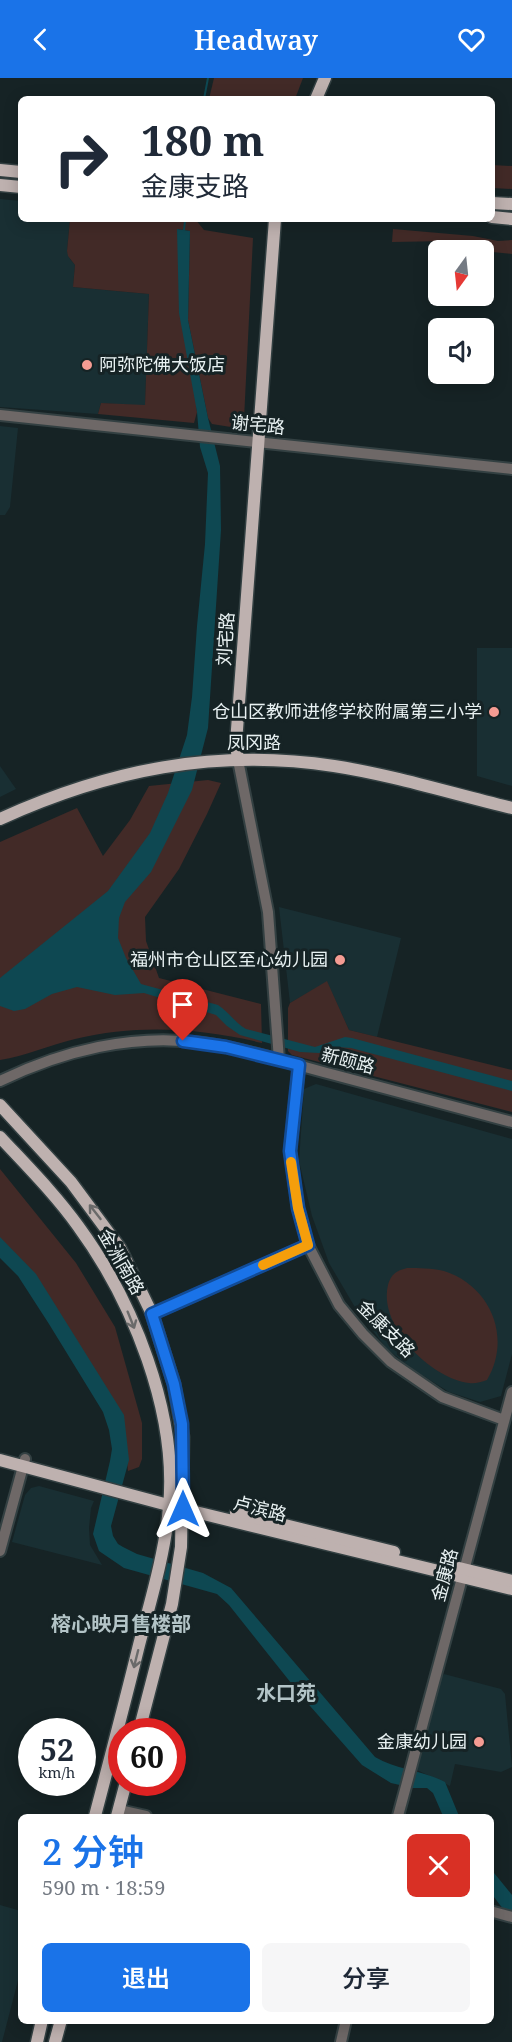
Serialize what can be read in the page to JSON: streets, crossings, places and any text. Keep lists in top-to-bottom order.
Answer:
{
  "streets": {
    "main road": [
      "刘宅路",
      "凤冈路",
      "金洲南路",
      "卢滨路"
    ],
    "street": [
      "谢宅路",
      "新颐路",
      "金康支路",
      "金康路"
    ]
  },
  "crossings": [
    ["谢宅路", "刘宅路"],
    ["刘宅路", "凤冈路"],
    ["刘宅路", "新颐路"],
    ["新颐路", "金康支路"],
    ["金洲南路", "卢滨路"],
    ["金康支路", "金康路"],
    ["卢滨路", "金康路"]
  ],
  "districts": ["榕心映月售楼部", "水口苑"],
  "places": [
    "阿弥陀佛大饭店",
    "仓山区教师进修学校附属第三小学",
    "福州市仓山区至心幼儿园",
    "金康幼儿园"
  ],
  "north": "bottom",
  "page": {
    "header": "Headway",
    "turn": ["180 m", "金康支路"],
    "speed": "52 km/h",
    "limit": "60",
    "heading": ["2 分钟", "590 m · 18:59"],
    "buttons": ["退出", "分享"]
  }
}
